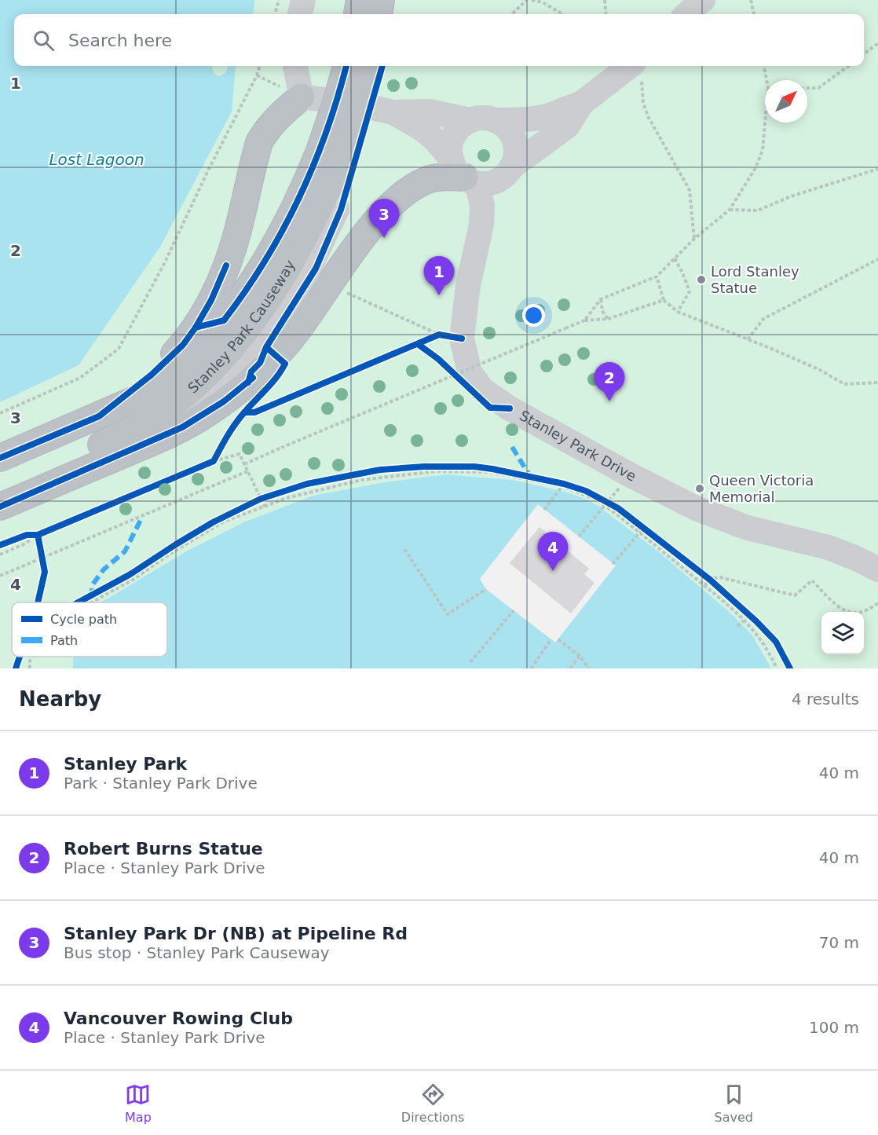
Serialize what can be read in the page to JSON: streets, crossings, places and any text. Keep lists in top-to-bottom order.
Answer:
{
  "streets": {
    "highway": ["Stanley Park Causeway"],
    "street": ["Stanley Park Drive"]
  },
  "water": ["Lost Lagoon"],
  "places": ["Lord Stanley Statue", "Queen Victoria Memorial"],
  "legend": ["Cycle path", "Path"],
  "north": "top right",
  "page": {
    "search": "Search here",
    "pins": [
      "3",
      "1",
      "2",
      "4"
    ],
    "heading": ["Nearby", "4 results"],
    "list": [
      {
        "mark": "1",
        "name": "Stanley Park",
        "note": "Park · Stanley Park Drive",
        "value": "40 m"
      },
      {
        "mark": "2",
        "name": "Robert Burns Statue",
        "note": "Place · Stanley Park Drive",
        "value": "40 m"
      },
      {
        "mark": "3",
        "name": "Stanley Park Dr (NB) at Pipeline Rd",
        "note": "Bus stop · Stanley Park Causeway",
        "value": "70 m"
      },
      {
        "mark": "4",
        "name": "Vancouver Rowing Club",
        "note": "Place · Stanley Park Drive",
        "value": "100 m"
      }
    ],
    "nav": ["Map", "Directions", "Saved"]
  },
  "grid": {
    "rows": [
      "1",
      "2",
      "3",
      "4"
    ]
  }
}
